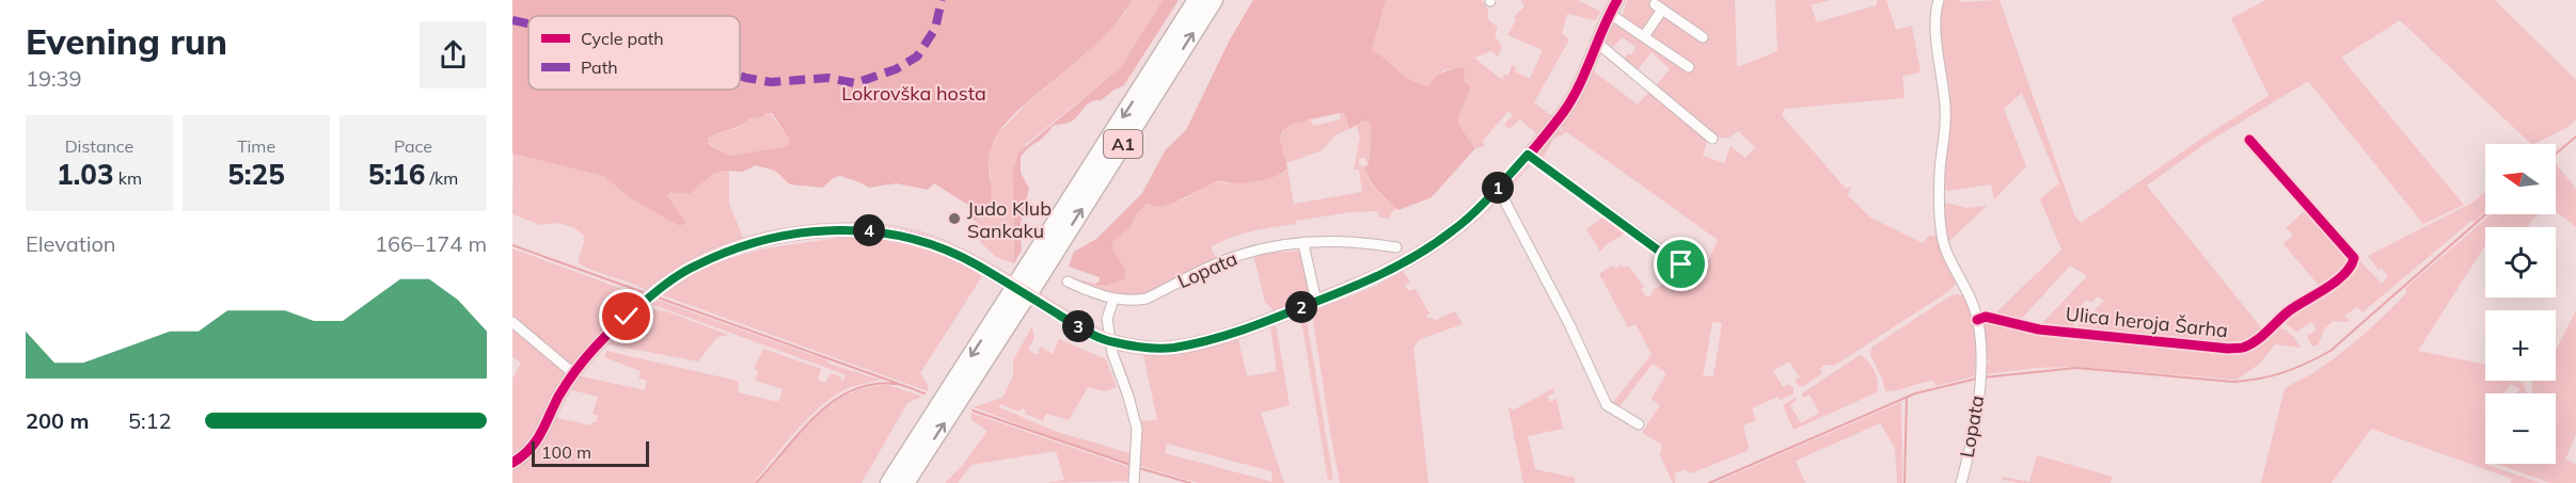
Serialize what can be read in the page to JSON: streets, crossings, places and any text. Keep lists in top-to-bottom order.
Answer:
{
  "streets": {
    "highway": ["A1"],
    "street": ["Lopata", "Ulica heroja Šarha"]
  },
  "crossings": [
    ["Lopata", "Ulica heroja Šarha"]
  ],
  "parks": ["Lokrovška hosta"],
  "places": ["Judo Klub Sankaku"],
  "legend": ["Cycle path", "Path"],
  "scale_bar": "100 m",
  "north": "left",
  "page": {
    "heading": ["Evening run", "19:39"],
    "stats": [
      ["Distance", "1.03 km"],
      ["Time", "5:25"],
      ["Pace", "5:16 /km"]
    ],
    "map_buttons": ["+", "−"],
    "pins": [
      "1",
      "4",
      "2",
      "3"
    ],
    "chart": ["Elevation", "166–174 m"],
    "list": [
      {
        "name": "200 m",
        "note": "5:12"
      }
    ],
    "scale": "100 m"
  }
}
